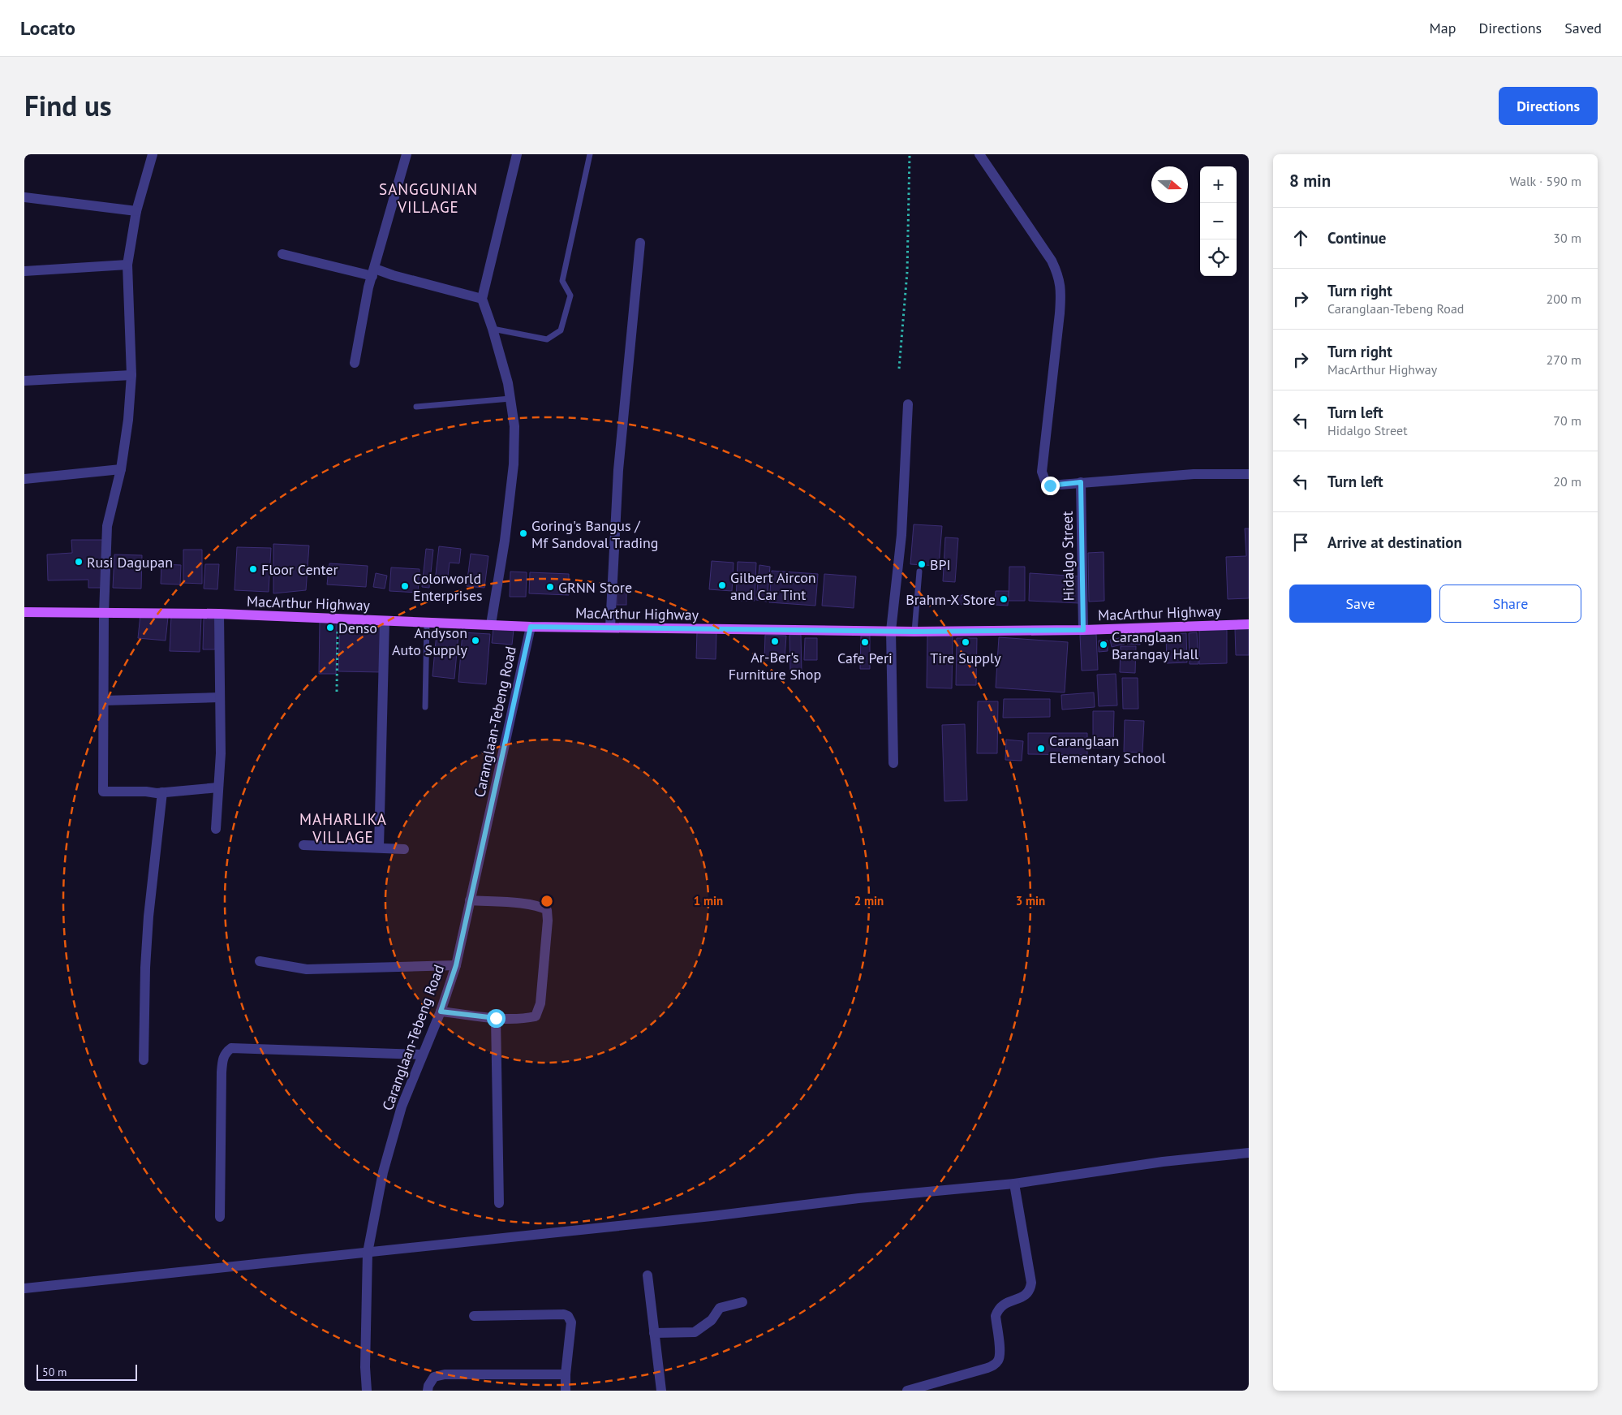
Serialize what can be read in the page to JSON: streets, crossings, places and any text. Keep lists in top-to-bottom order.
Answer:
{
  "streets": {
    "main road": ["MacArthur Highway"],
    "street": ["Hidalgo Street", "Caranglaan-Tebeng Road"]
  },
  "crossings": [
    ["Hidalgo Street", "MacArthur Highway"],
    ["MacArthur Highway", "Caranglaan-Tebeng Road"]
  ],
  "districts": ["SANGGUNIAN VILLAGE", "MAHARLIKA VILLAGE"],
  "places": [
    "Goring's Bangus / Mf Sandoval Trading",
    "Rusi Dagupan",
    "BPI",
    "Floor Center",
    "Gilbert Aircon and Car Tint",
    "Colorworld Enterprises",
    "GRNN Store",
    "Brahm-X Store",
    "Denso",
    "Andyson Auto Supply",
    "Ar-Ber's Furniture Shop",
    "Cafe Peri",
    "Tire Supply",
    "Caranglaan Barangay Hall",
    "Caranglaan Elementary School"
  ],
  "scale_bar": "50 m",
  "north": "right",
  "page": {
    "header": "Locato",
    "nav": ["Map", "Directions", "Saved"],
    "title": "Find us",
    "buttons": [
      "Directions",
      ["Save", "Share"]
    ],
    "heading": ["8 min", "Walk · 590 m"],
    "map_buttons": ["+", "−"],
    "list": [
      ["Continue", "30 m"],
      ["Turn right", "Caranglaan-Tebeng Road", "200 m"],
      ["Turn right", "MacArthur Highway", "270 m"],
      ["Turn left", "Hidalgo Street", "70 m"],
      ["Turn left", "20 m"],
      "Arrive at destination"
    ],
    "scale": "50 m"
  },
  "rings": ["1 min", "2 min", "3 min"]
}
